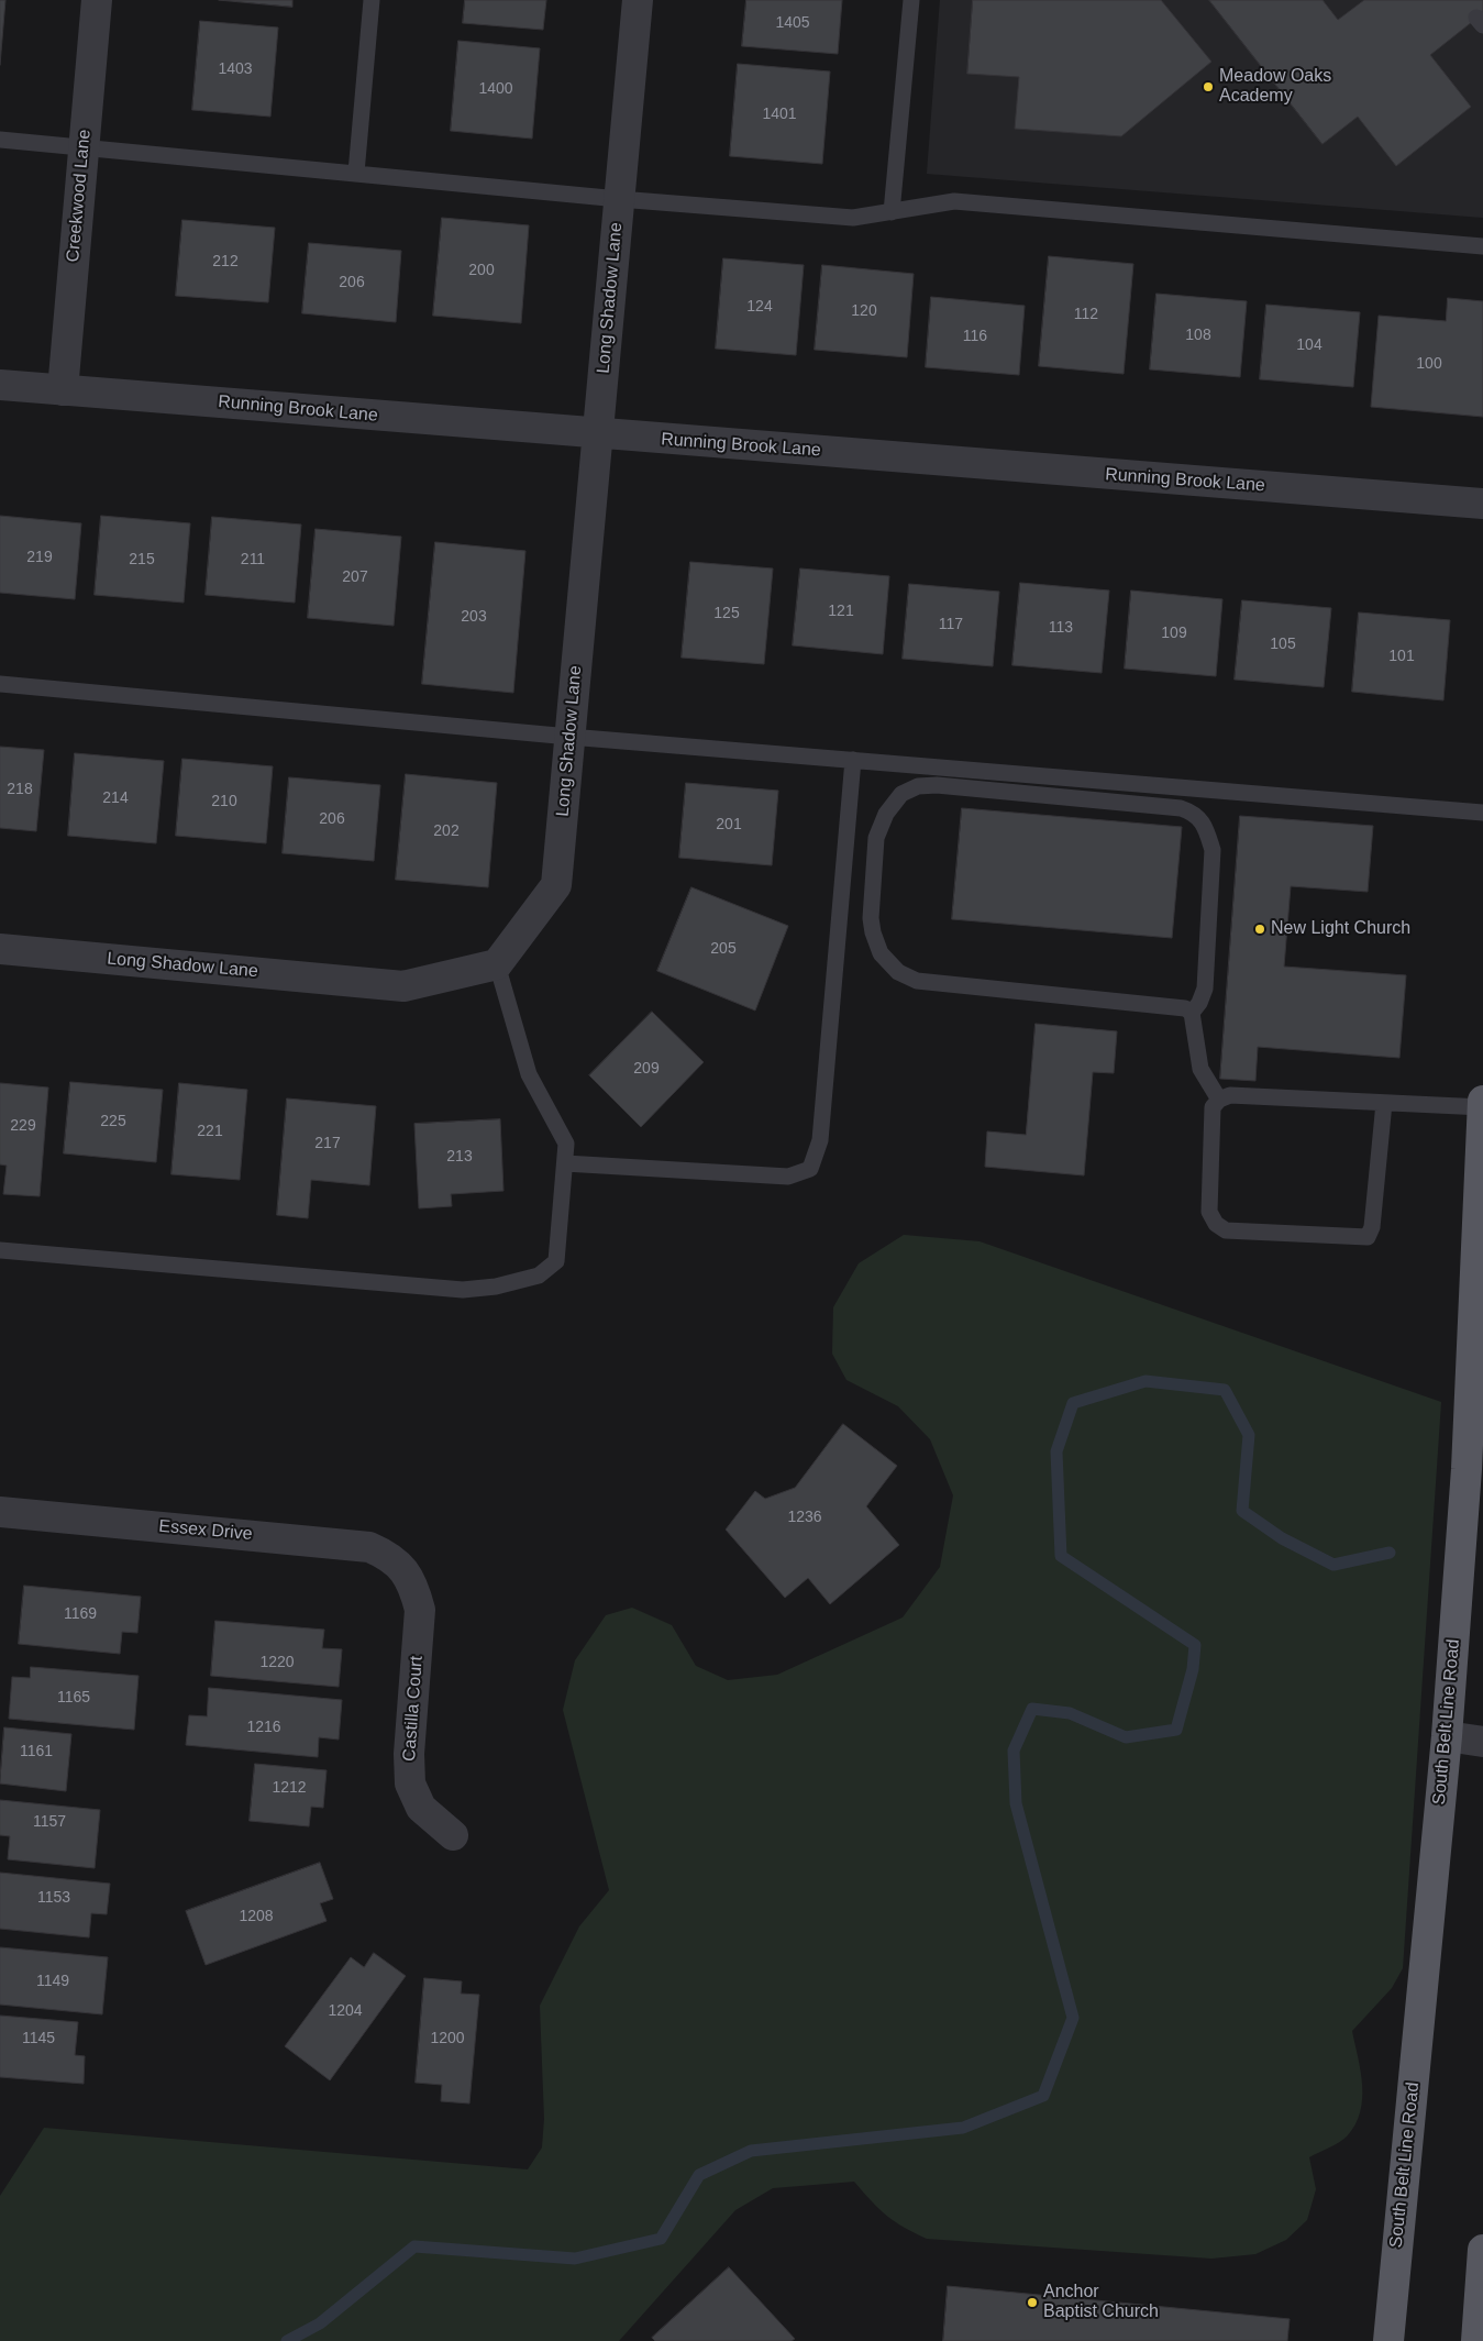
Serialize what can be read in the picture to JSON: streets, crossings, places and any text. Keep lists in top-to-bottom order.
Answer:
{
  "streets": {
    "main road": ["South Belt Line Road"],
    "street": [
      "Creekwood Lane",
      "Long Shadow Lane",
      "Running Brook Lane",
      "Essex Drive",
      "Castilla Court"
    ]
  },
  "crossings": [
    ["Creekwood Lane", "Running Brook Lane"],
    ["Long Shadow Lane", "Running Brook Lane"],
    ["Essex Drive", "Castilla Court"]
  ],
  "places": ["Meadow Oaks Academy", "New Light Church", "Anchor Baptist Church"],
  "house_numbers": [
    "1405",
    "1403",
    "1400",
    "1401",
    "212",
    "200",
    "206",
    "124",
    "120",
    "112",
    "108",
    "116",
    "104",
    "100",
    "219",
    "215",
    "211",
    "207",
    "121",
    "125",
    "203",
    "117",
    "113",
    "109",
    "105",
    "101",
    "218",
    "214",
    "210",
    "206",
    "201",
    "202",
    "205",
    "209",
    "225",
    "229",
    "221",
    "217",
    "213",
    "1236",
    "1169",
    "1220",
    "1165",
    "1216",
    "1161",
    "1212",
    "1157",
    "1153",
    "1208",
    "1149",
    "1204",
    "1145",
    "1200"
  ]
}
